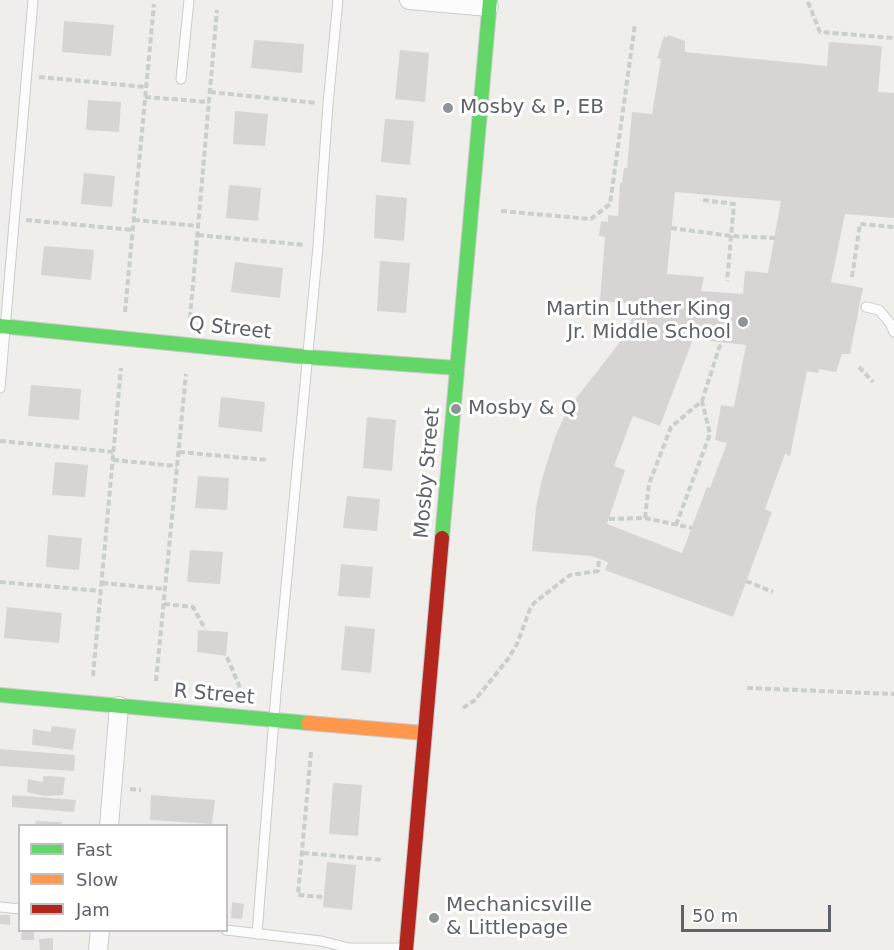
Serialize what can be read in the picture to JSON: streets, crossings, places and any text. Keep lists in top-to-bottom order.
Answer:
{
  "streets": {
    "main road": ["Q Street", "Mosby Street", "R Street"]
  },
  "crossings": [
    ["Q Street", "Mosby Street"],
    ["Mosby Street", "R Street"]
  ],
  "places": [
    "Mosby & P, EB",
    "Martin Luther King Jr. Middle School",
    "Mosby & Q",
    "Mechanicsville & Littlepage"
  ],
  "legend": ["Fast", "Slow", "Jam"],
  "scale_bar": "50 m"
}
